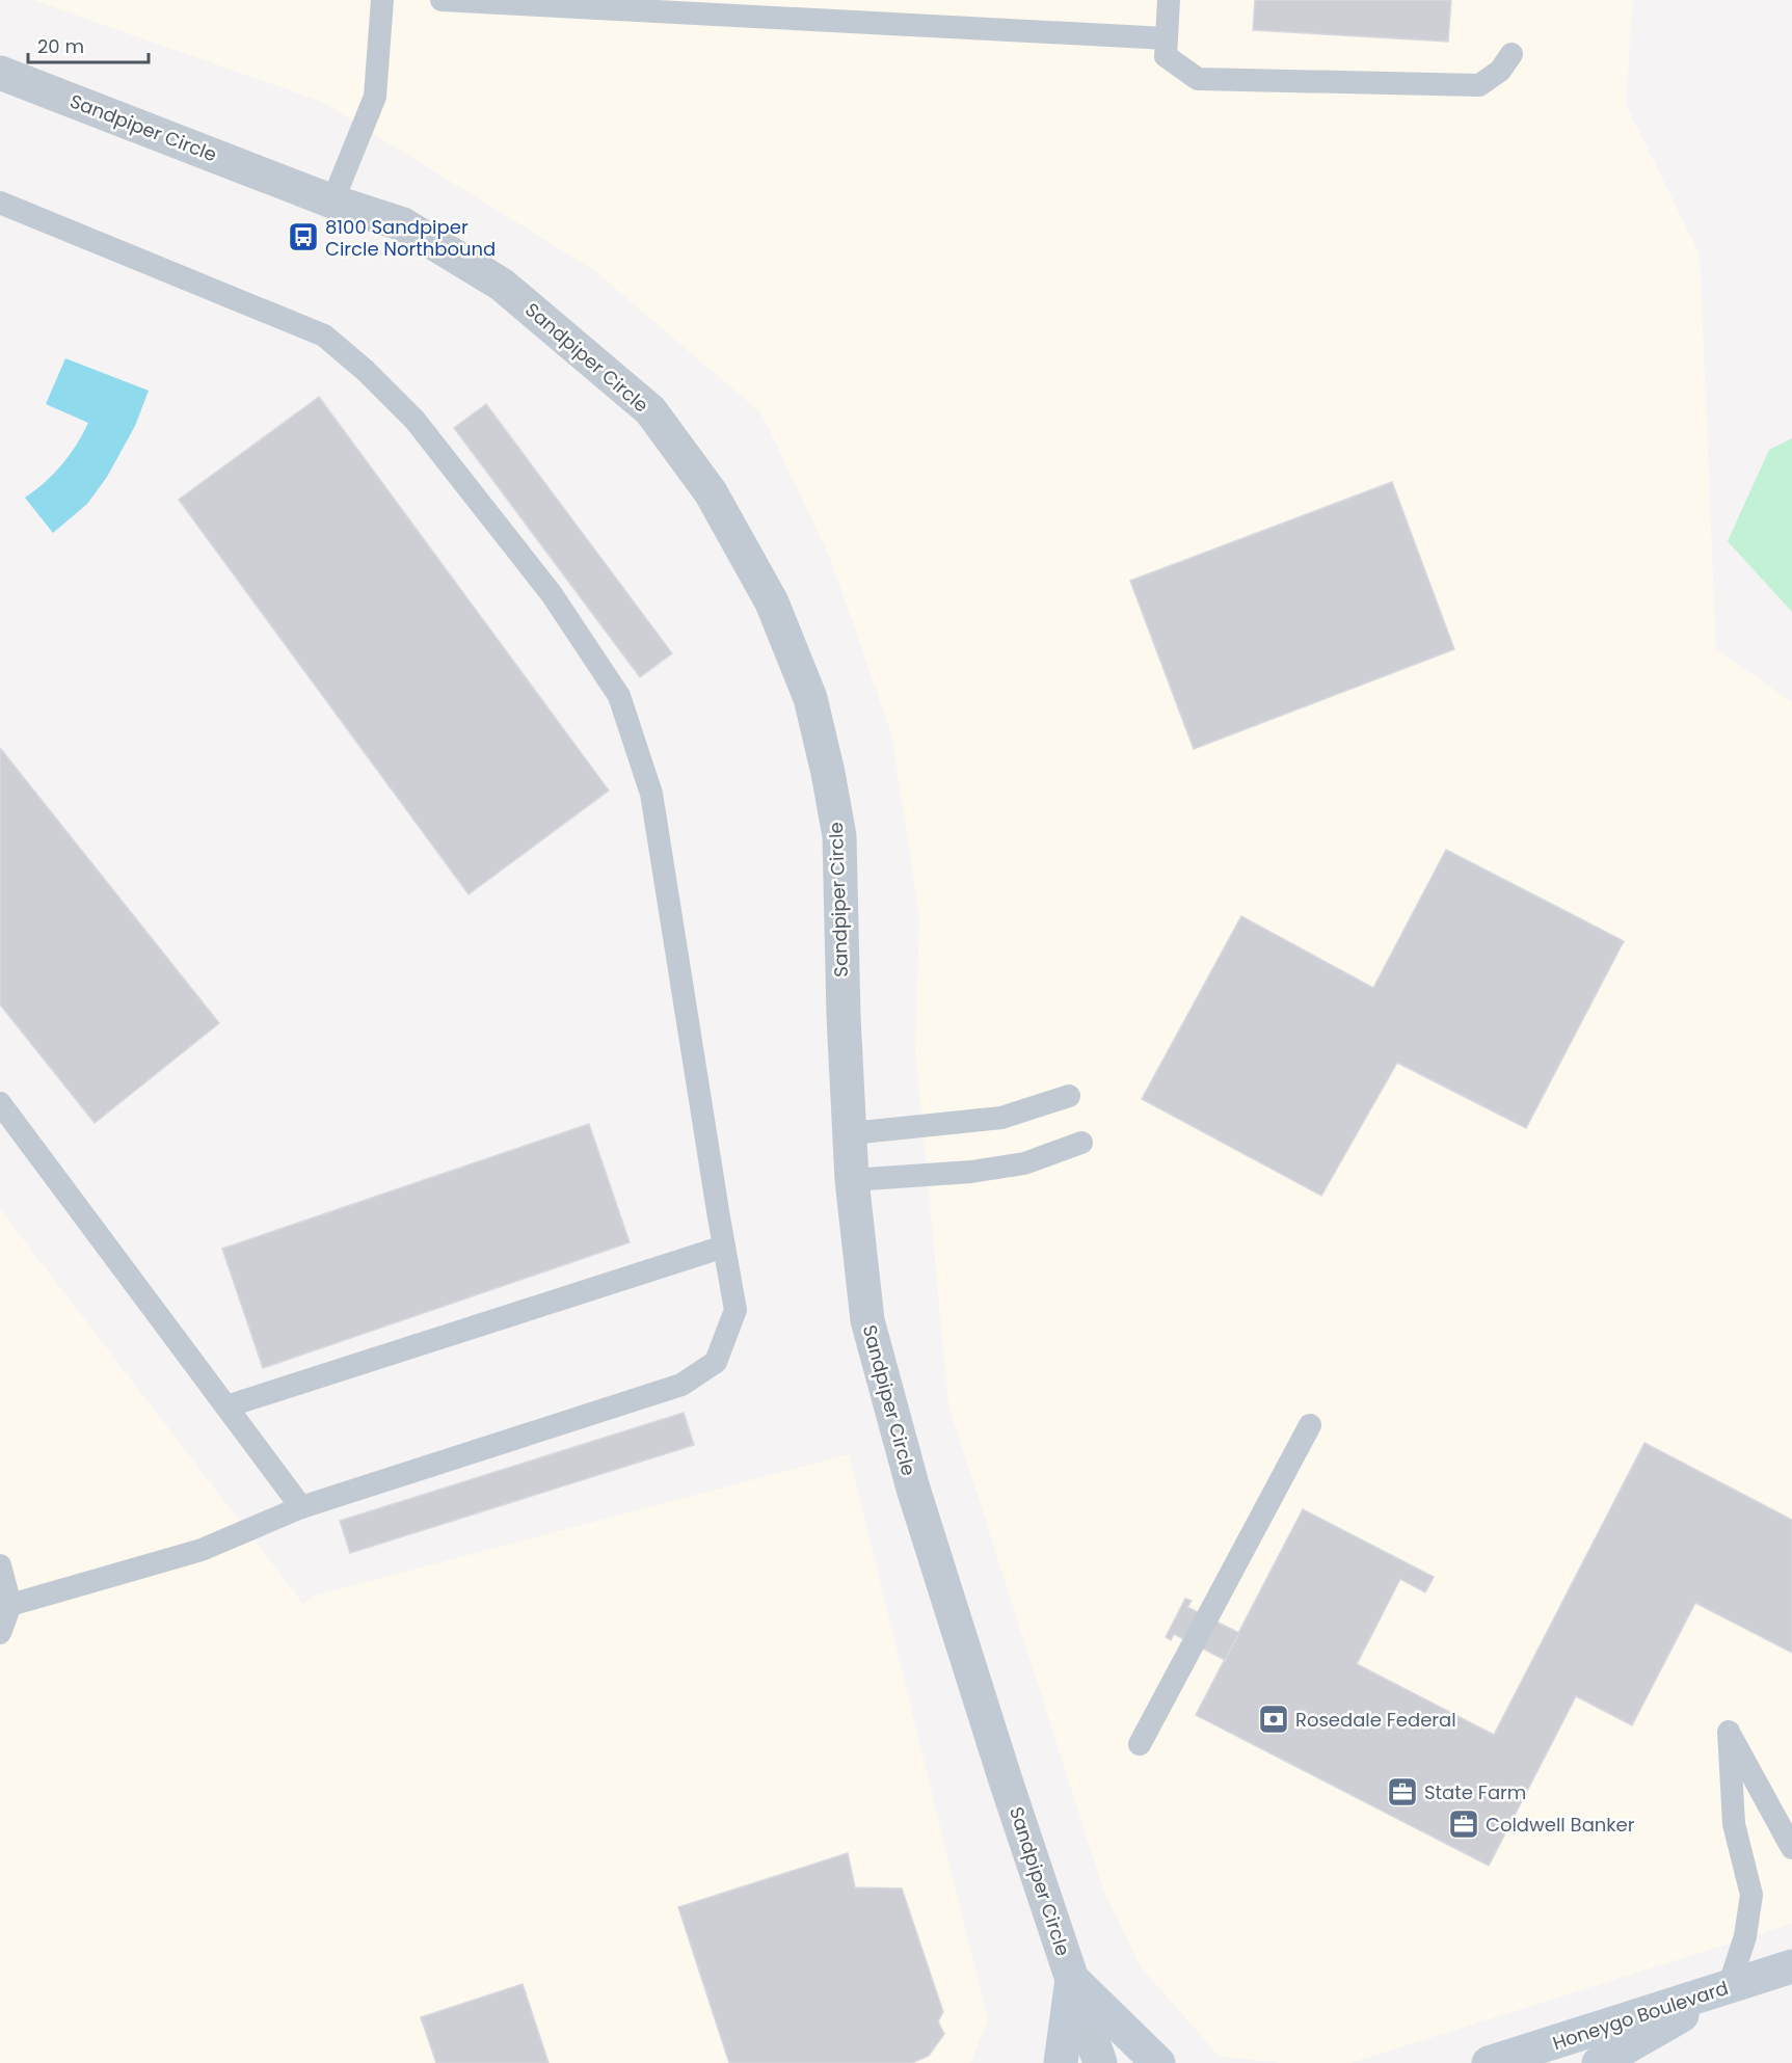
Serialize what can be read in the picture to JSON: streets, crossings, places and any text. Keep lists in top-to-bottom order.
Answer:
{
  "streets": {
    "main road": ["Honeygo Boulevard"],
    "street": ["Sandpiper Circle"]
  },
  "places": {
    "bus stop": ["8100 Sandpiper Circle Northbound"],
    "bank": ["Rosedale Federal"],
    "office": ["State Farm", "Coldwell Banker"]
  },
  "scale_bar": "20 m"
}
